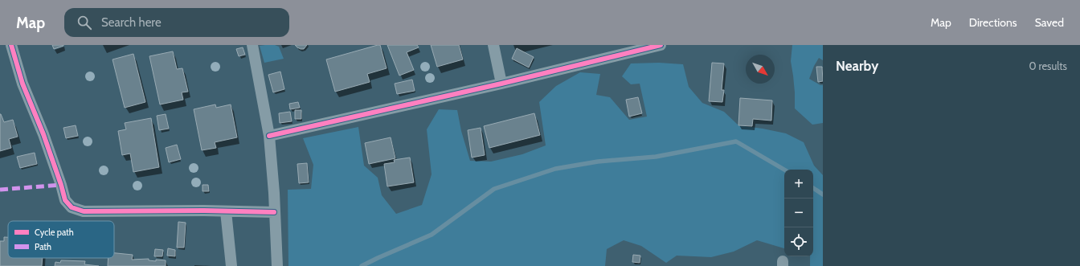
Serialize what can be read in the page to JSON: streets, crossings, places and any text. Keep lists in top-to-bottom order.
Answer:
{
  "legend": ["Cycle path", "Path"],
  "north": "bottom right",
  "page": {
    "header": "Map",
    "search": "Search here",
    "nav": ["Map", "Directions", "Saved"],
    "heading": ["Nearby", "0 results"],
    "map_buttons": ["+", "−"]
  }
}
